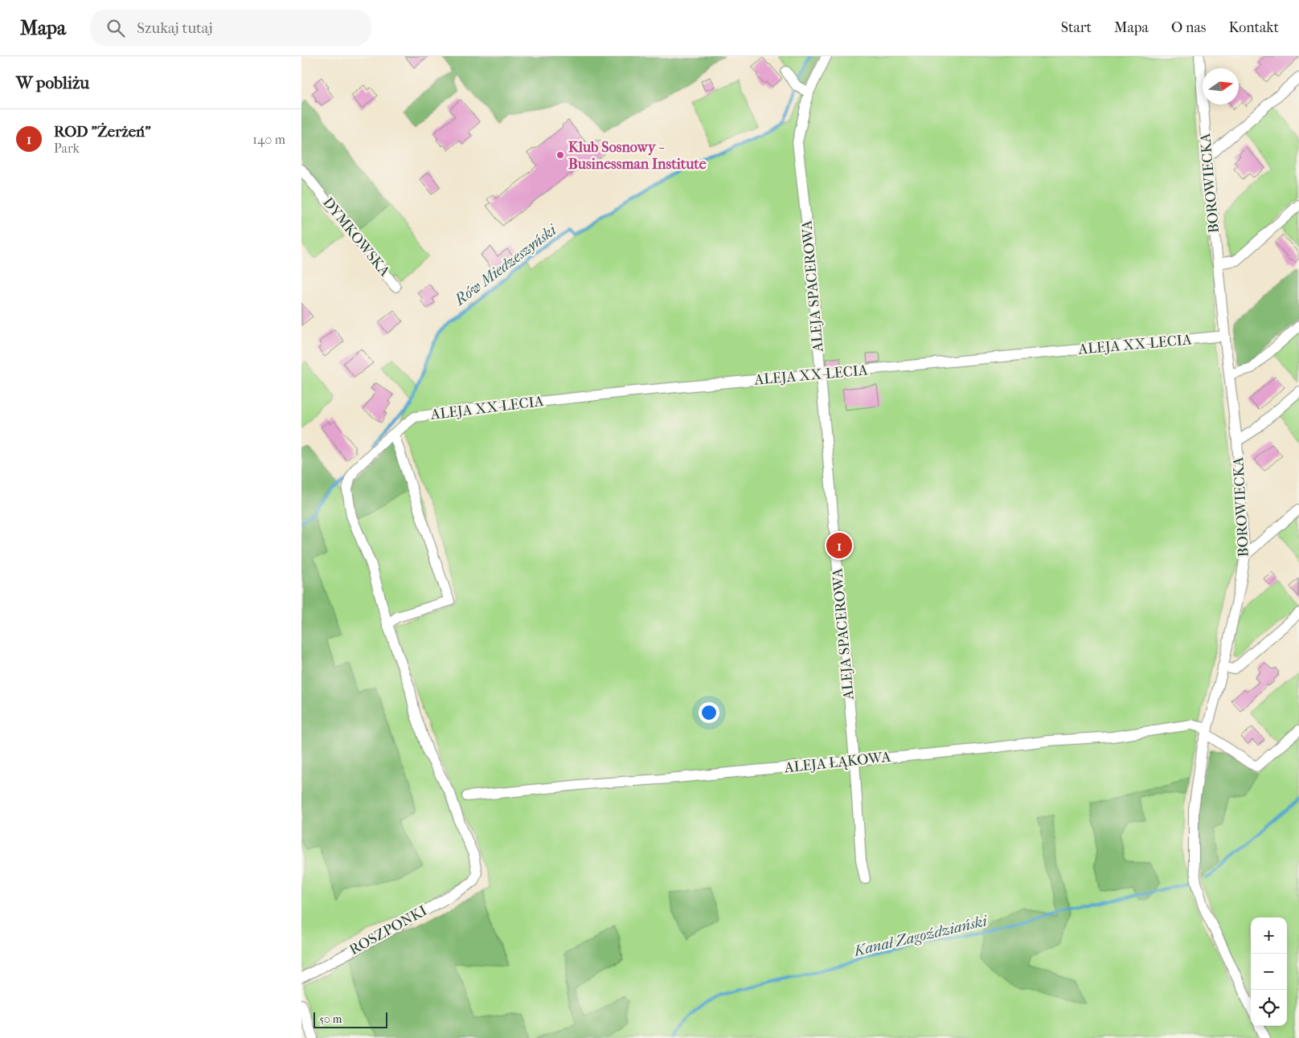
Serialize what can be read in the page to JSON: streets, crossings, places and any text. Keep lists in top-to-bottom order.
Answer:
{
  "streets": {
    "street": [
      "BOROWIECKA",
      "DYMKOWSKA",
      "ALEJA SPACEROWA",
      "ALEJA XX-LECIA",
      "ALEJA ŁĄKOWA",
      "ROSZPONKI"
    ]
  },
  "crossings": [
    ["BOROWIECKA", "ALEJA XX-LECIA"],
    ["BOROWIECKA", "ALEJA ŁĄKOWA"],
    ["ALEJA SPACEROWA", "ALEJA XX-LECIA"],
    ["ALEJA SPACEROWA", "ALEJA ŁĄKOWA"],
    ["ALEJA XX-LECIA", "ROSZPONKI"]
  ],
  "water": ["Rów Miedzeszyński", "Kanał Zagoździański"],
  "places": ["Klub Sosnowy - Businessman Institute"],
  "scale_bar": "50 m",
  "north": "right",
  "page": {
    "header": "Mapa",
    "search": "Szukaj tutaj",
    "nav": [
      "Start",
      "Mapa",
      "O nas",
      "Kontakt"
    ],
    "heading": "W pobliżu",
    "list": [
      {
        "mark": "1",
        "name": "ROD \"Żerżeń\"",
        "note": "Park",
        "value": "140 m"
      }
    ],
    "pins": "1",
    "map_buttons": ["+", "−"],
    "scale": "50 m"
  }
}
